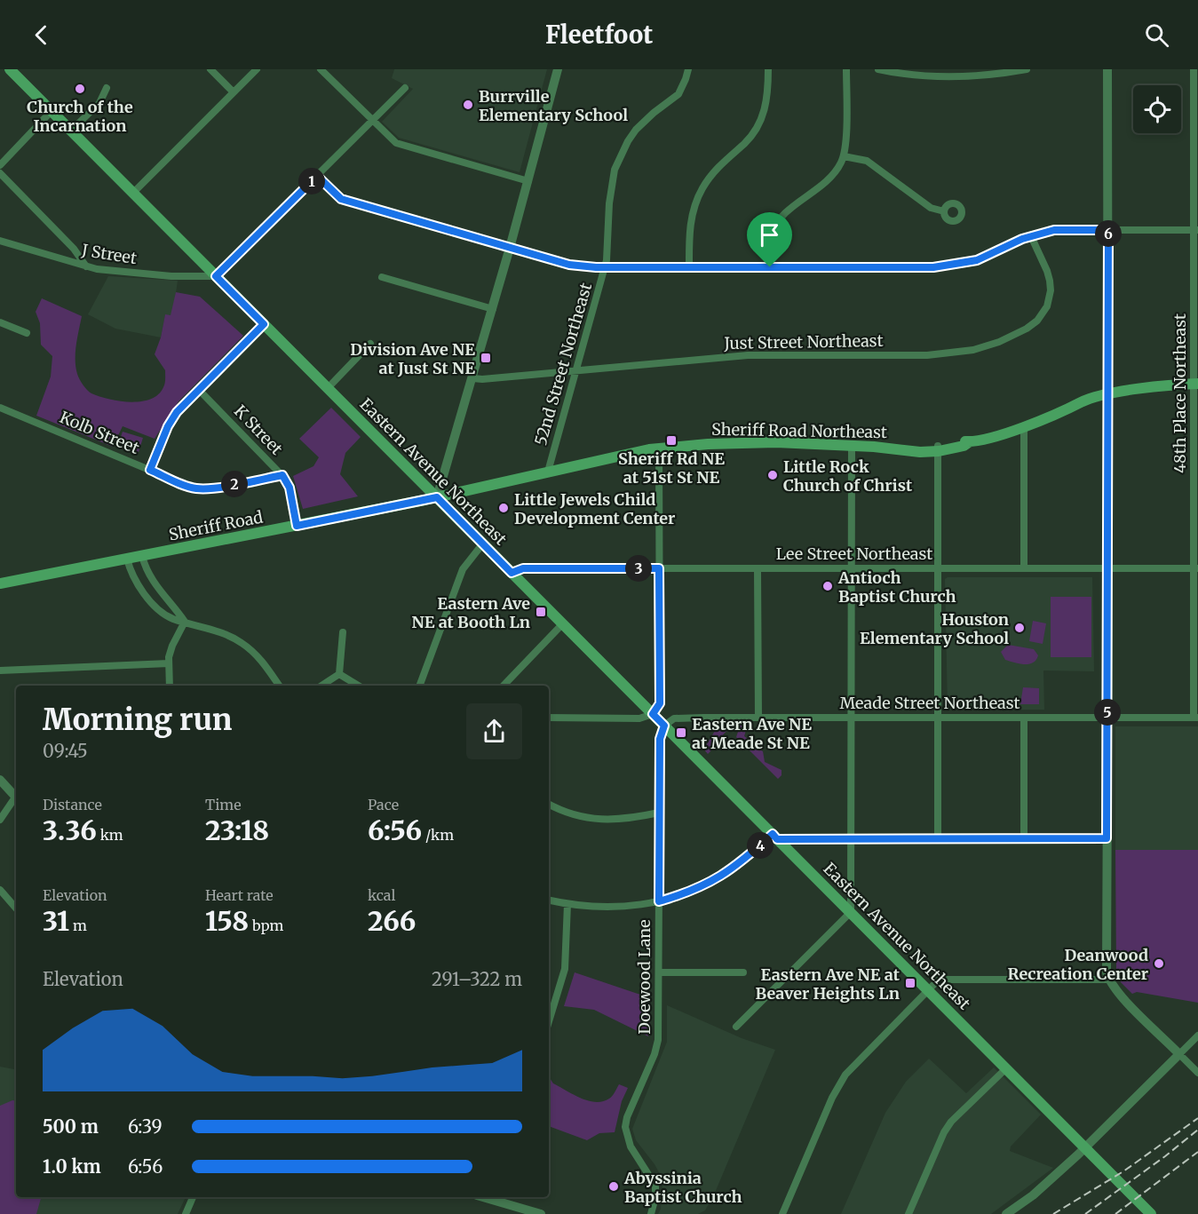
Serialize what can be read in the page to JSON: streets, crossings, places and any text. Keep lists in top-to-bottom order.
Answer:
{
  "streets": {
    "main road": ["Sheriff Road Northeast", "Eastern Avenue Northeast", "Sheriff Road"],
    "street": [
      "J Street",
      "Just Street Northeast",
      "52nd Street Northeast",
      "48th Place Northeast",
      "K Street",
      "Kolb Street",
      "Lee Street Northeast",
      "Meade Street Northeast",
      "Doewood Lane"
    ]
  },
  "crossings": [
    ["J Street", "Eastern Avenue Northeast"],
    ["Just Street Northeast", "52nd Street Northeast"],
    ["52nd Street Northeast", "Sheriff Road Northeast"],
    ["48th Place Northeast", "Sheriff Road Northeast"],
    ["48th Place Northeast", "Lee Street Northeast"],
    ["48th Place Northeast", "Meade Street Northeast"],
    ["K Street", "Kolb Street"],
    ["K Street", "Sheriff Road"],
    ["Sheriff Road Northeast", "Eastern Avenue Northeast"],
    ["Sheriff Road Northeast", "Sheriff Road"],
    ["Eastern Avenue Northeast", "Sheriff Road"],
    ["Eastern Avenue Northeast", "Lee Street Northeast"],
    ["Eastern Avenue Northeast", "Meade Street Northeast"],
    ["Eastern Avenue Northeast", "Doewood Lane"],
    ["Meade Street Northeast", "Doewood Lane"]
  ],
  "places": {
    "other": [
      "Church of the Incarnation",
      "Burrville Elementary School",
      "Little Rock Church of Christ",
      "Little Jewels Child Development Center",
      "Antioch Baptist Church",
      "Houston Elementary School",
      "Deanwood Recreation Center",
      "Abyssinia Baptist Church"
    ],
    "transit": [
      "Division Ave NE at Just St NE",
      "Sheriff Rd NE at 51st St NE",
      "Eastern Ave NE at Booth Ln",
      "Eastern Ave NE at Meade St NE",
      "Eastern Ave NE at Beaver Heights Ln"
    ]
  },
  "page": {
    "header": "Fleetfoot",
    "pins": [
      "1",
      "6",
      "2",
      "3",
      "5",
      "4"
    ],
    "heading": ["Morning run", "09:45"],
    "stats": [
      ["Distance", "3.36 km"],
      ["Time", "23:18"],
      ["Pace", "6:56 /km"],
      ["Elevation", "31 m"],
      ["Heart rate", "158 bpm"],
      ["kcal", "266"]
    ],
    "chart": ["Elevation", "291–322 m"],
    "list": [
      {
        "name": "500 m",
        "note": "6:39"
      },
      {
        "name": "1.0 km",
        "note": "6:56"
      }
    ]
  }
}
